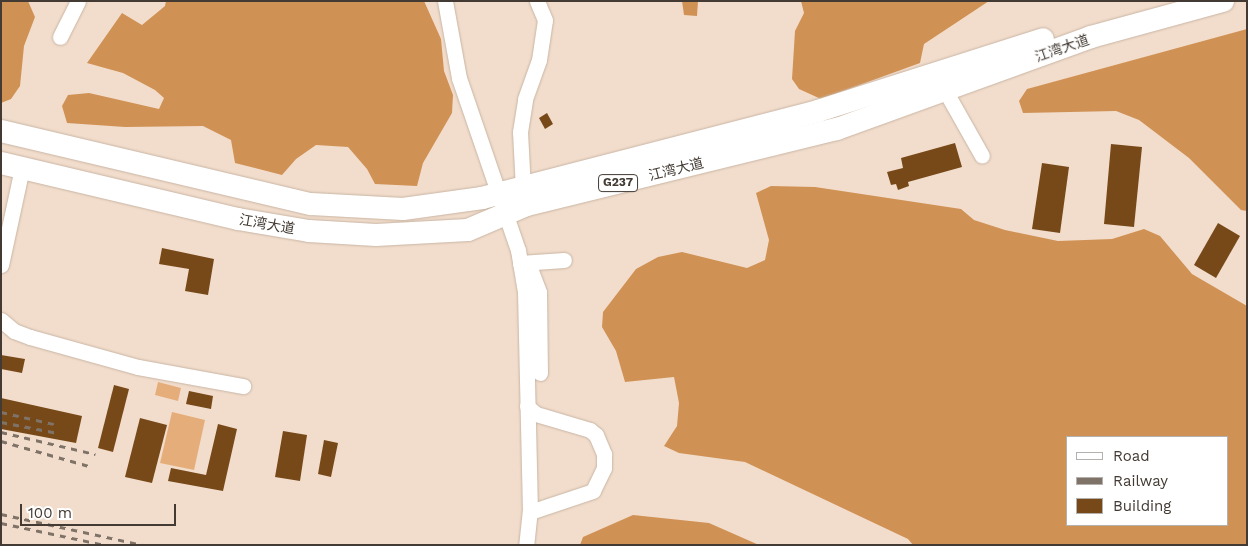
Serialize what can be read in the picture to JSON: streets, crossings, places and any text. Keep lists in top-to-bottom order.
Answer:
{
  "streets": {
    "highway": ["江湾大道", "G237"]
  },
  "legend": ["Road", "Railway", "Building"],
  "scale_bar": "100 m"
}
